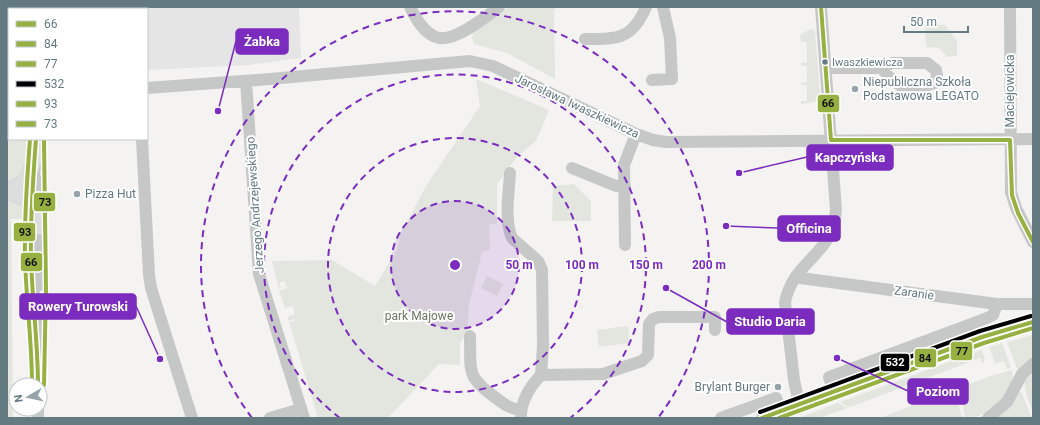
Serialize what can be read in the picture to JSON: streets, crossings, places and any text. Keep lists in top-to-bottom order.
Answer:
{
  "streets": {
    "street": [
      "Maciejowicka",
      "Jarosława Iwaszkiewicza",
      "Jerzego Andrzejewskiego",
      "Zaranie"
    ]
  },
  "crossings": [
    ["Maciejowicka", "Jarosława Iwaszkiewicza"],
    ["Jarosława Iwaszkiewicza", "Jerzego Andrzejewskiego"]
  ],
  "parks": ["park Majowe"],
  "places": [
    "Iwaszkiewicza",
    "Niepubliczna Szkoła Podstawowa LEGATO",
    "Żabka",
    "Kapczyńska",
    "Pizza Hut",
    "Officina",
    "Studio Daria",
    "Poziom",
    "Rowery Turowski",
    "Brylant Burger"
  ],
  "lines": [
    "transit line 66",
    "transit line 93",
    "transit line 73",
    "transit line 532",
    "transit line 84",
    "transit line 77"
  ],
  "legend": [
    "66",
    "84",
    "77",
    "532",
    "93",
    "73"
  ],
  "scale_bar": "50 m",
  "north": "left",
  "rings": [
    "50 m",
    "100 m",
    "150 m",
    "200 m"
  ]
}
